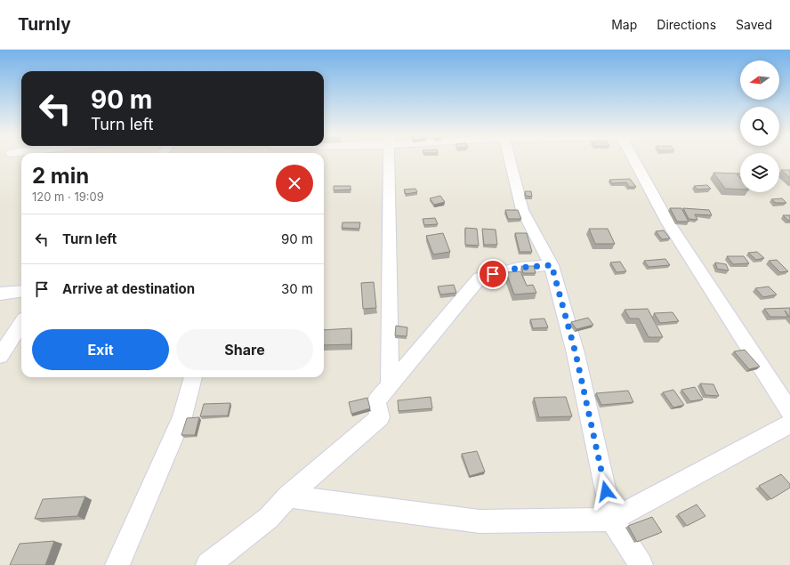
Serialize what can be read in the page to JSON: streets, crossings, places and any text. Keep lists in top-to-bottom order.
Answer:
{
  "north": "left",
  "page": {
    "header": "Turnly",
    "nav": ["Map", "Directions", "Saved"],
    "turn": ["90 m", "Turn left"],
    "heading": ["2 min", "120 m · 19:09"],
    "list": [
      {
        "name": "Turn left",
        "value": "90 m"
      },
      {
        "name": "Arrive at destination",
        "value": "30 m"
      }
    ],
    "buttons": ["Exit", "Share"]
  }
}
